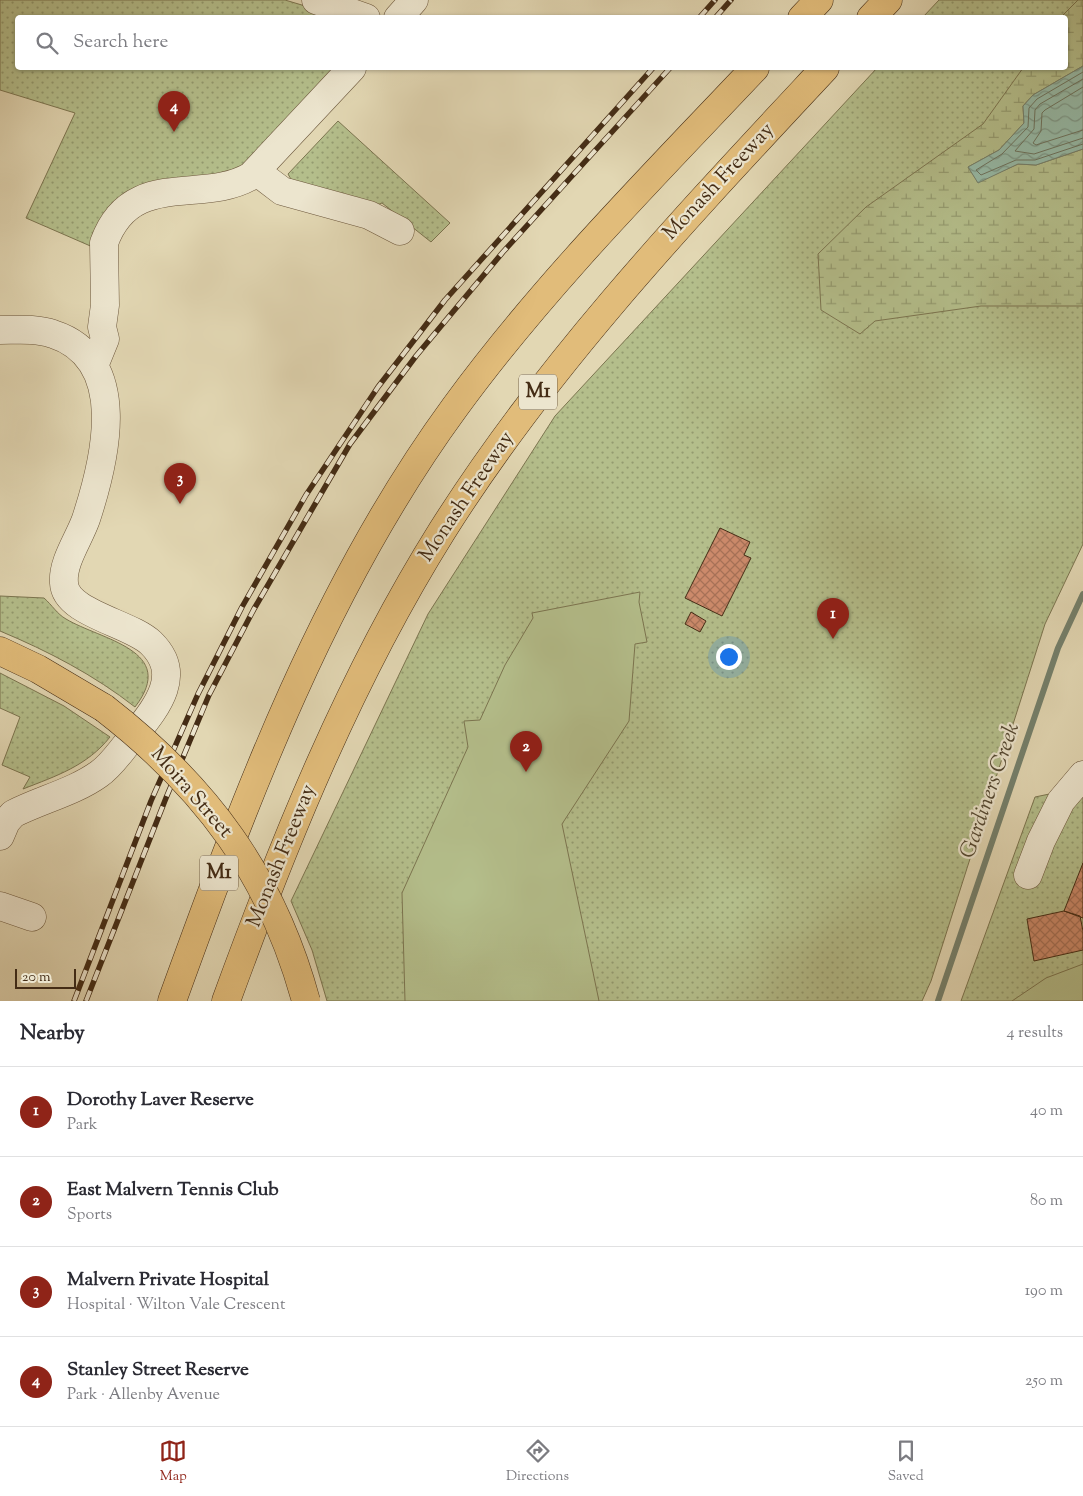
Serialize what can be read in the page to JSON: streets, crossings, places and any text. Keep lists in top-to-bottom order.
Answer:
{
  "streets": {
    "main road": ["Monash Freeway", "M1", "Moira Street"]
  },
  "water": ["Gardiners Creek"],
  "scale_bar": "20 m",
  "page": {
    "search": "Search here",
    "pins": [
      "4",
      "3",
      "1",
      "2"
    ],
    "scale": "20 m",
    "heading": ["Nearby", "4 results"],
    "list": [
      {
        "mark": "1",
        "name": "Dorothy Laver Reserve",
        "note": "Park",
        "value": "40 m"
      },
      {
        "mark": "2",
        "name": "East Malvern Tennis Club",
        "note": "Sports",
        "value": "80 m"
      },
      {
        "mark": "3",
        "name": "Malvern Private Hospital",
        "note": "Hospital · Wilton Vale Crescent",
        "value": "190 m"
      },
      {
        "mark": "4",
        "name": "Stanley Street Reserve",
        "note": "Park · Allenby Avenue",
        "value": "250 m"
      }
    ],
    "nav": ["Map", "Directions", "Saved"]
  }
}
